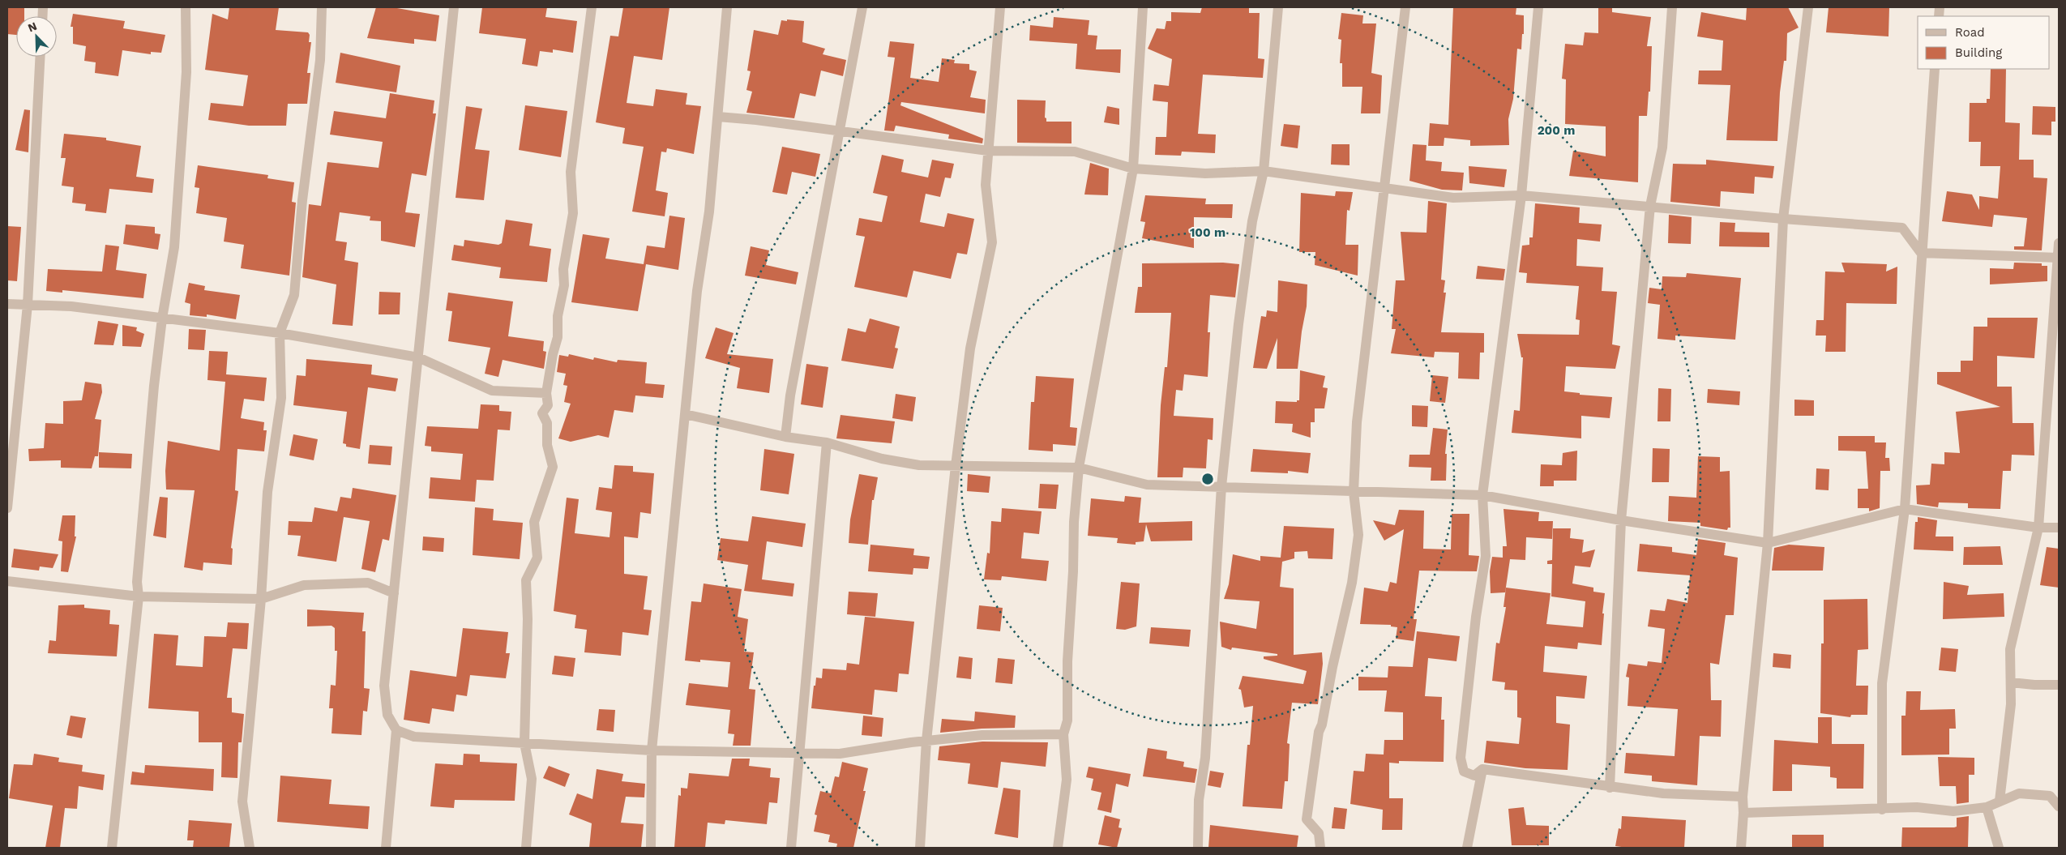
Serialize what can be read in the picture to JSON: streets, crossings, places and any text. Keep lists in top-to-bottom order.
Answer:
{
  "legend": ["Road", "Building"],
  "north": "top left",
  "rings": ["200 m", "100 m"]
}
